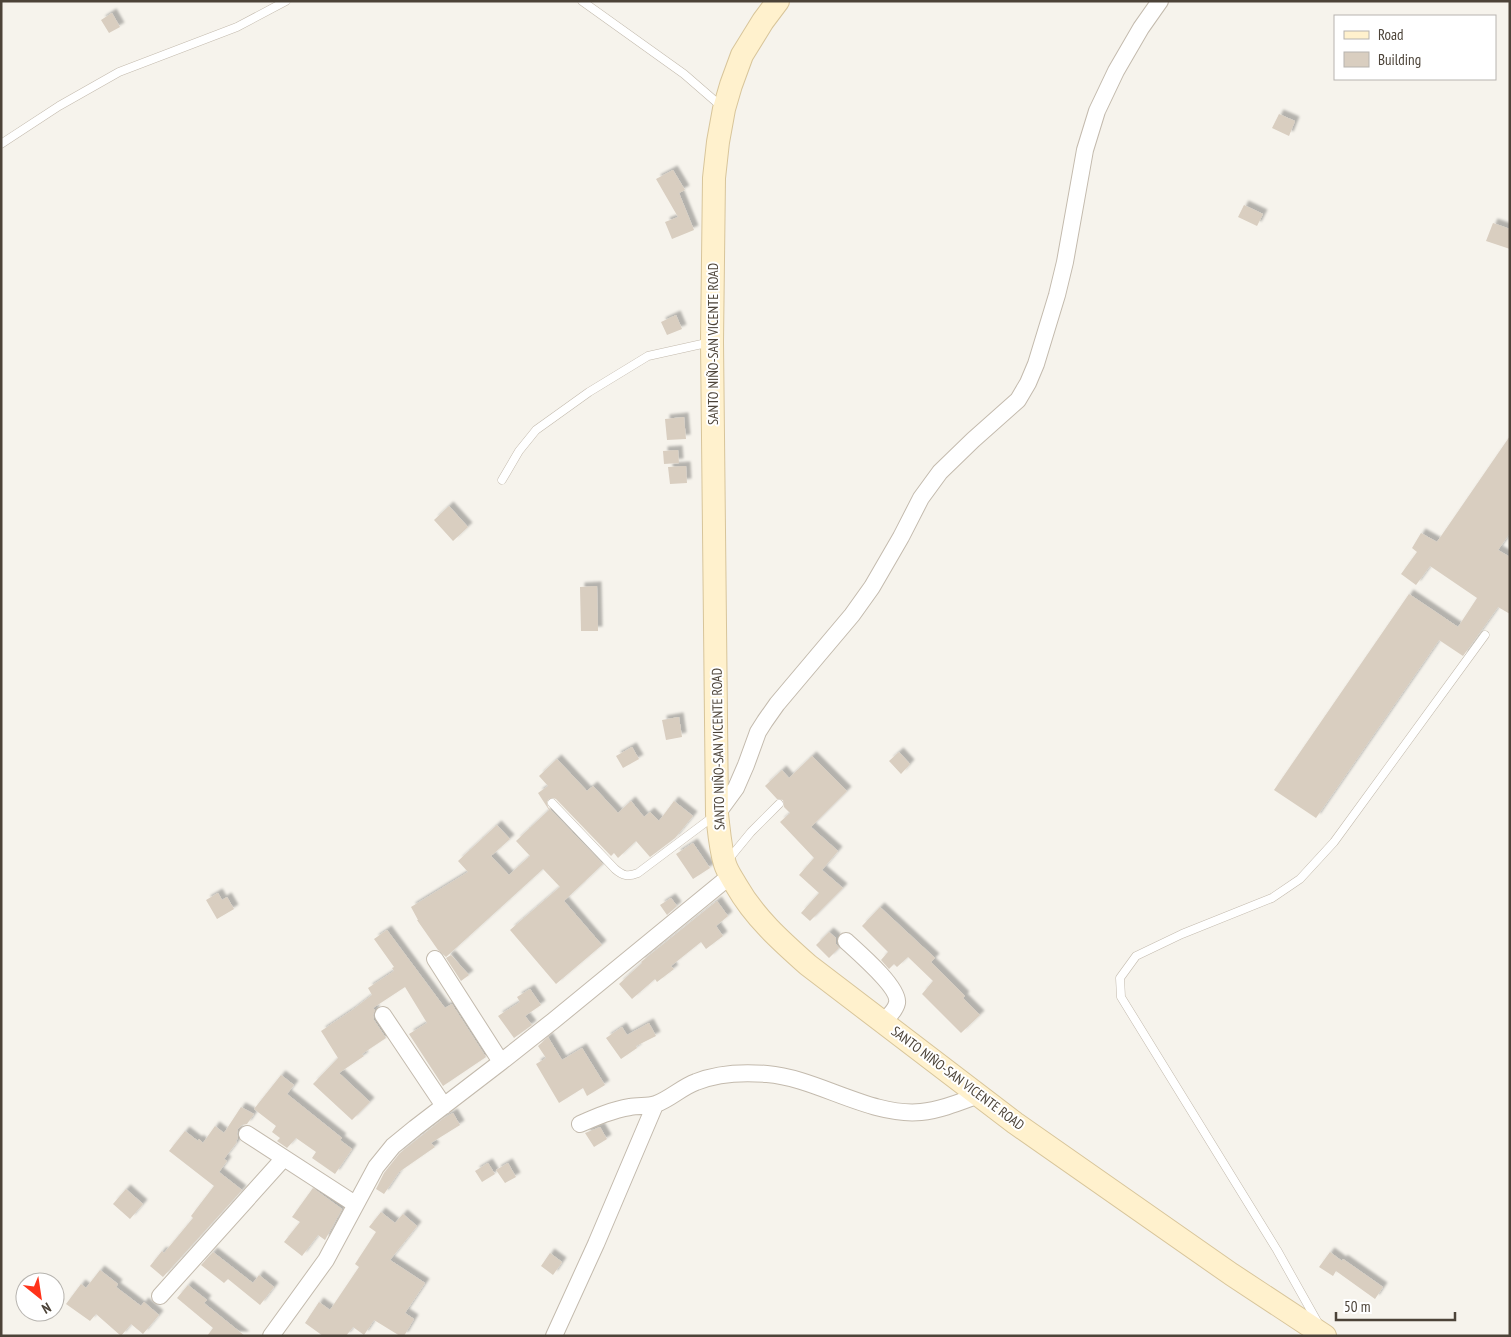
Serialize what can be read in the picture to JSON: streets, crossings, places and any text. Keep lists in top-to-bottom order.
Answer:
{
  "streets": {
    "main road": ["SANTO NIÑO-SAN VICENTE ROAD"]
  },
  "legend": ["Road", "Building"],
  "scale_bar": "50 m",
  "north": "bottom right"
}
